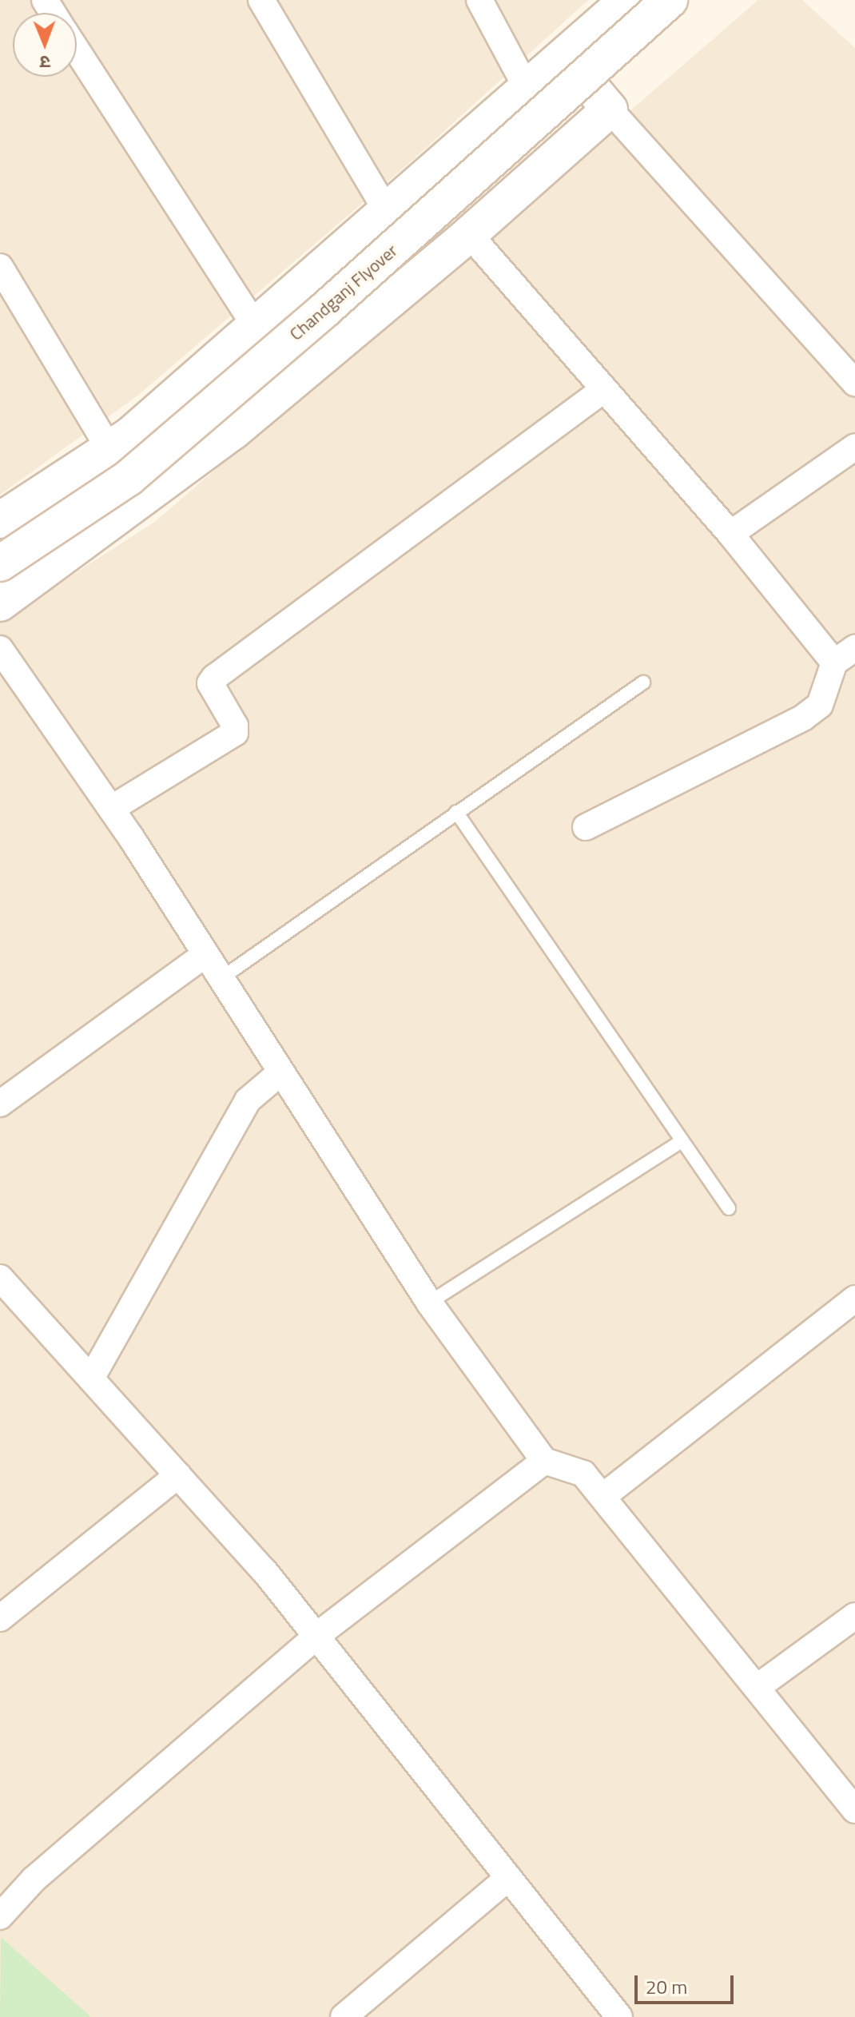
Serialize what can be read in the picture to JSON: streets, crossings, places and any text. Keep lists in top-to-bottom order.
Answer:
{
  "streets": {
    "street": ["Chandganj Flyover"]
  },
  "scale_bar": "20 m",
  "north": "bottom"
}
